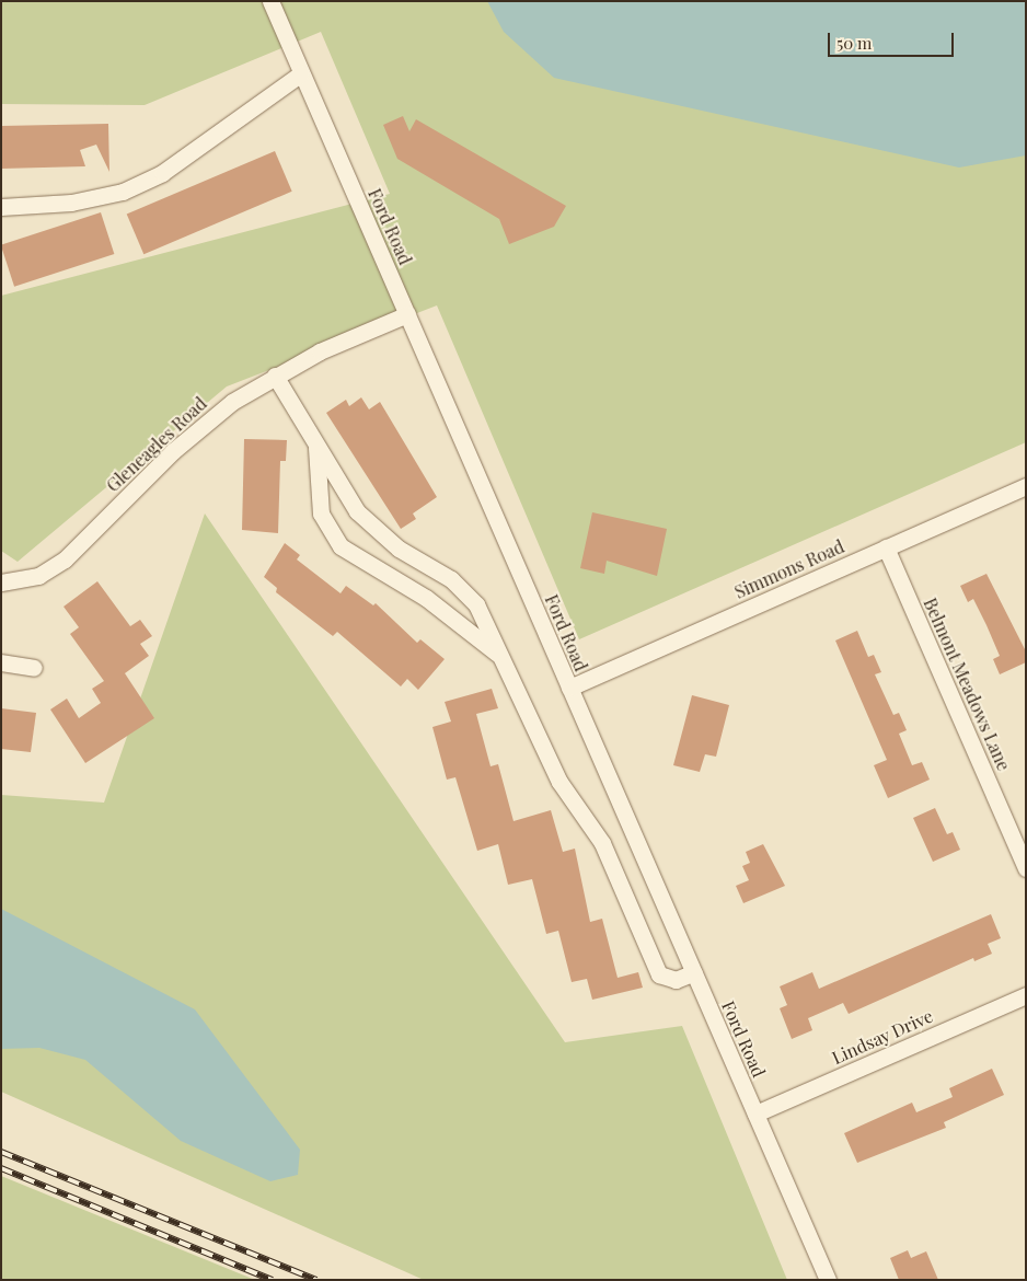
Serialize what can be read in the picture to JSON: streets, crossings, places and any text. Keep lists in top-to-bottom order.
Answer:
{
  "streets": {
    "street": [
      "Ford Road",
      "Gleneagles Road",
      "Simmons Road",
      "Belmont Meadows Lane",
      "Lindsay Drive"
    ]
  },
  "crossings": [
    ["Ford Road", "Gleneagles Road"],
    ["Ford Road", "Simmons Road"],
    ["Ford Road", "Lindsay Drive"],
    ["Simmons Road", "Belmont Meadows Lane"]
  ],
  "scale_bar": "50 m"
}
